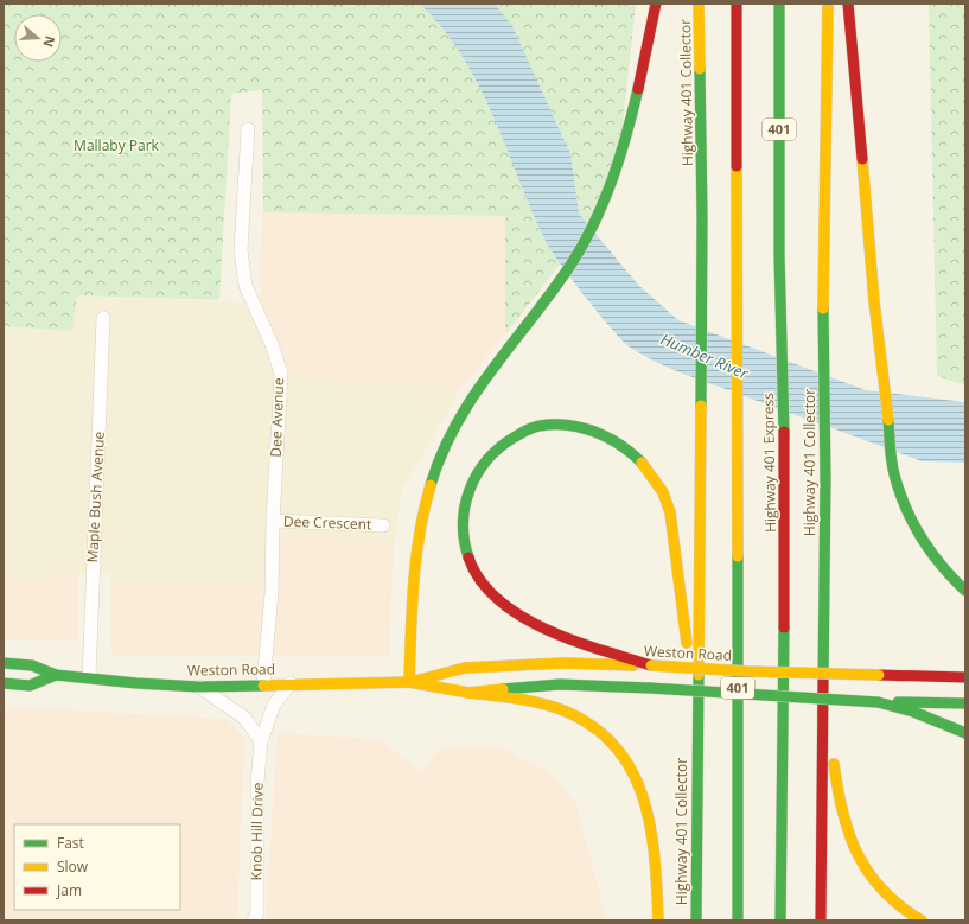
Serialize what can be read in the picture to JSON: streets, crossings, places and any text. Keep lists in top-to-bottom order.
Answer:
{
  "streets": {
    "main road": [
      "Highway 401 Collector",
      "401",
      "Highway 401 Express",
      "Weston Road"
    ],
    "street": [
      "Dee Avenue",
      "Maple Bush Avenue",
      "Dee Crescent",
      "Knob Hill Drive"
    ]
  },
  "crossings": [
    ["Dee Avenue", "Dee Crescent"],
    ["Dee Avenue", "Weston Road"],
    ["Maple Bush Avenue", "Weston Road"],
    ["Weston Road", "Knob Hill Drive"]
  ],
  "water": ["Humber River"],
  "parks": ["Mallaby Park"],
  "legend": ["Fast", "Slow", "Jam"],
  "north": "right"
}
